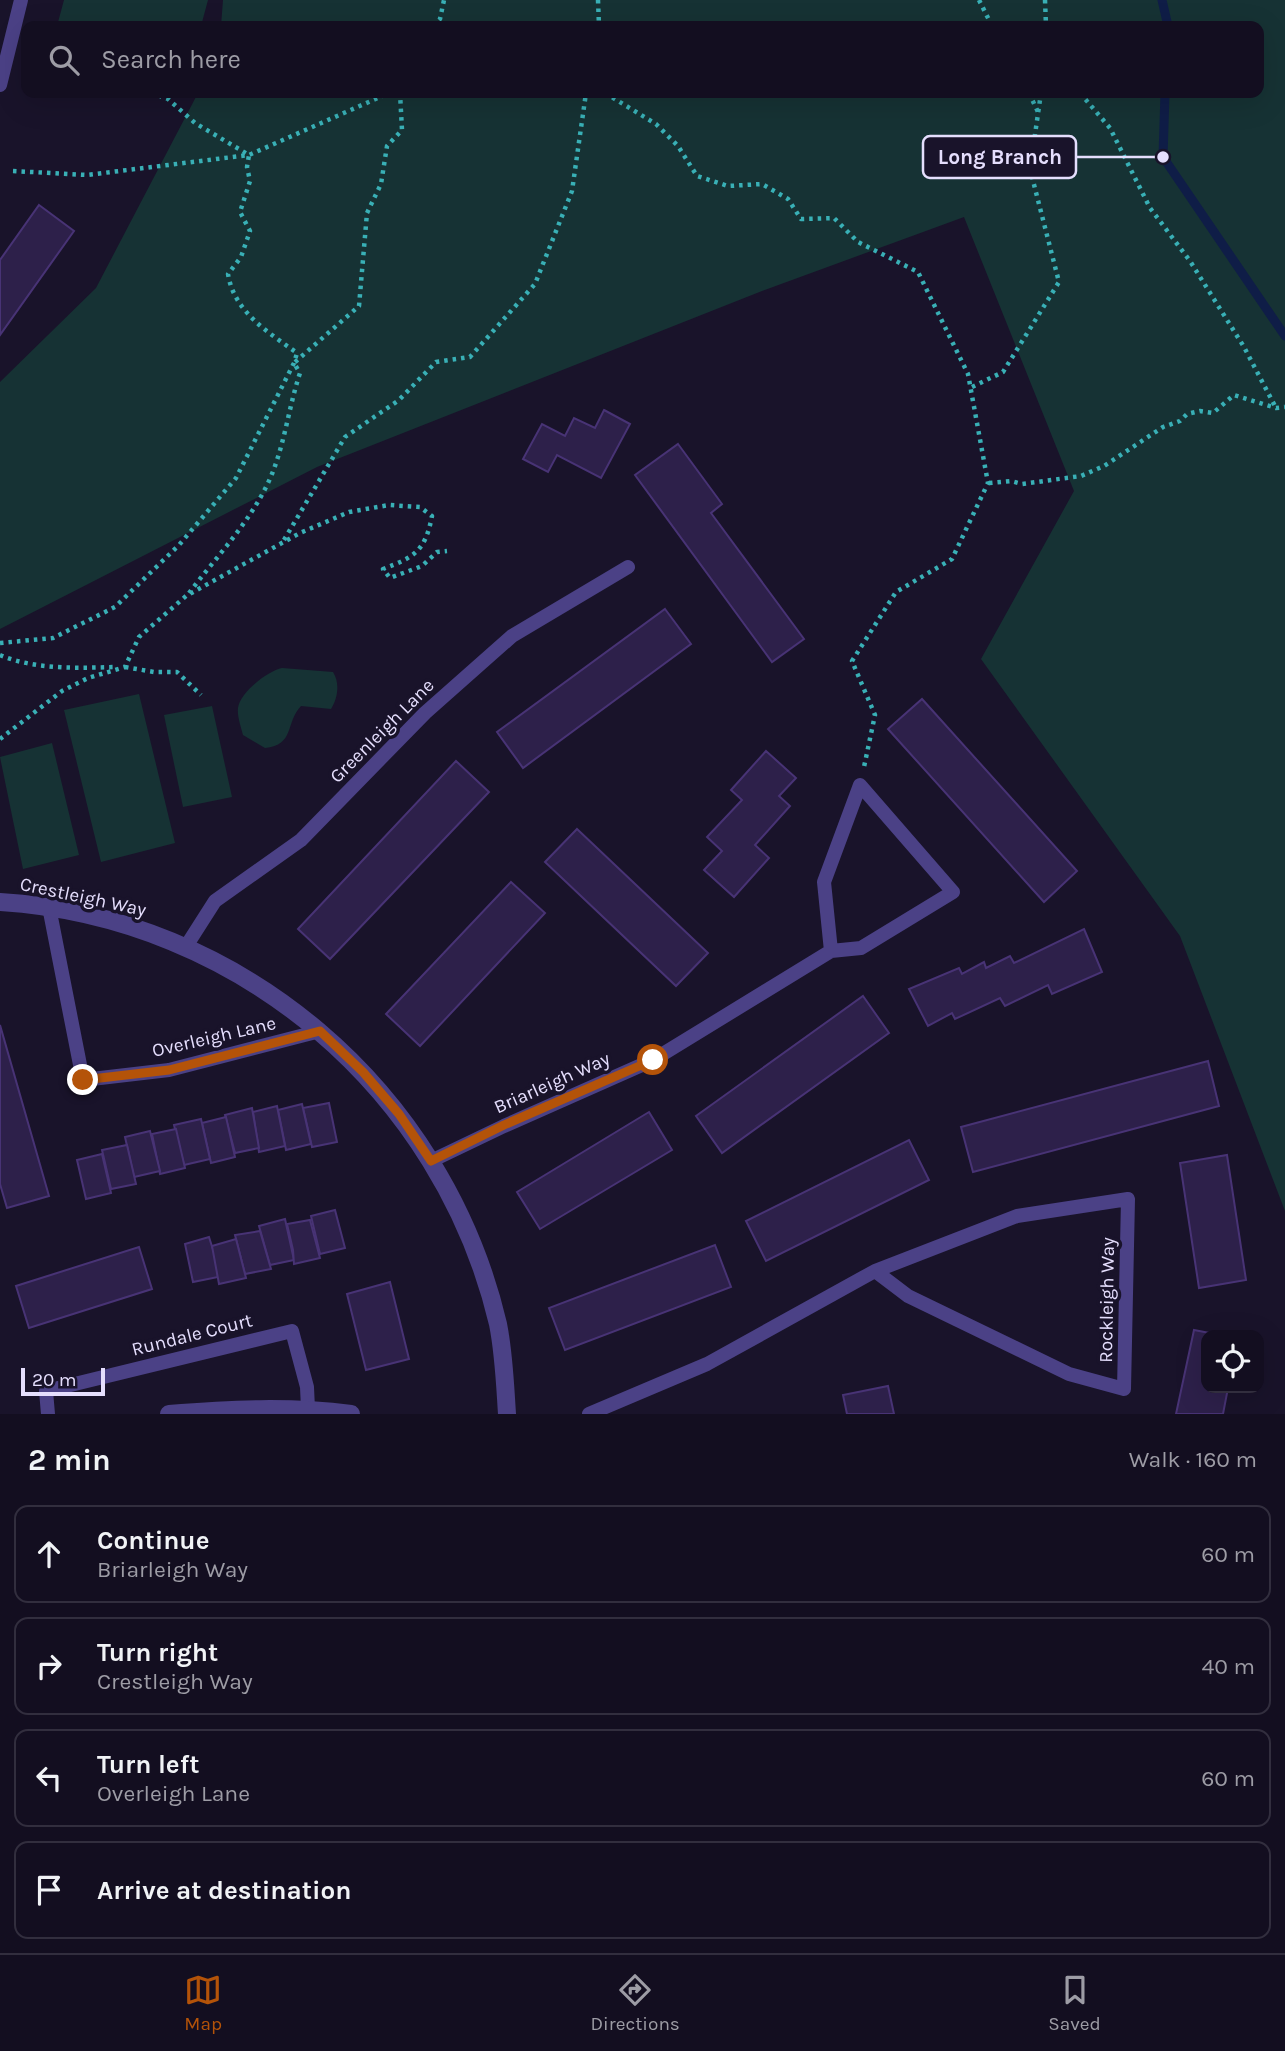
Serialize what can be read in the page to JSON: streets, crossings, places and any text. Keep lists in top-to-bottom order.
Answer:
{
  "streets": {
    "street": ["Crestleigh Way"],
    "lane": [
      "Greenleigh Lane",
      "Overleigh Lane",
      "Briarleigh Way",
      "Rockleigh Way",
      "Rundale Court"
    ]
  },
  "crossings": [
    ["Greenleigh Lane", "Crestleigh Way"],
    ["Crestleigh Way", "Overleigh Lane"],
    ["Crestleigh Way", "Briarleigh Way"]
  ],
  "places": ["Long Branch"],
  "scale_bar": "20 m",
  "page": {
    "search": "Search here",
    "scale": "20 m",
    "heading": ["2 min", "Walk · 160 m"],
    "list": [
      ["Continue", "Briarleigh Way", "60 m"],
      ["Turn right", "Crestleigh Way", "40 m"],
      ["Turn left", "Overleigh Lane", "60 m"],
      "Arrive at destination"
    ],
    "nav": ["Map", "Directions", "Saved"]
  }
}
